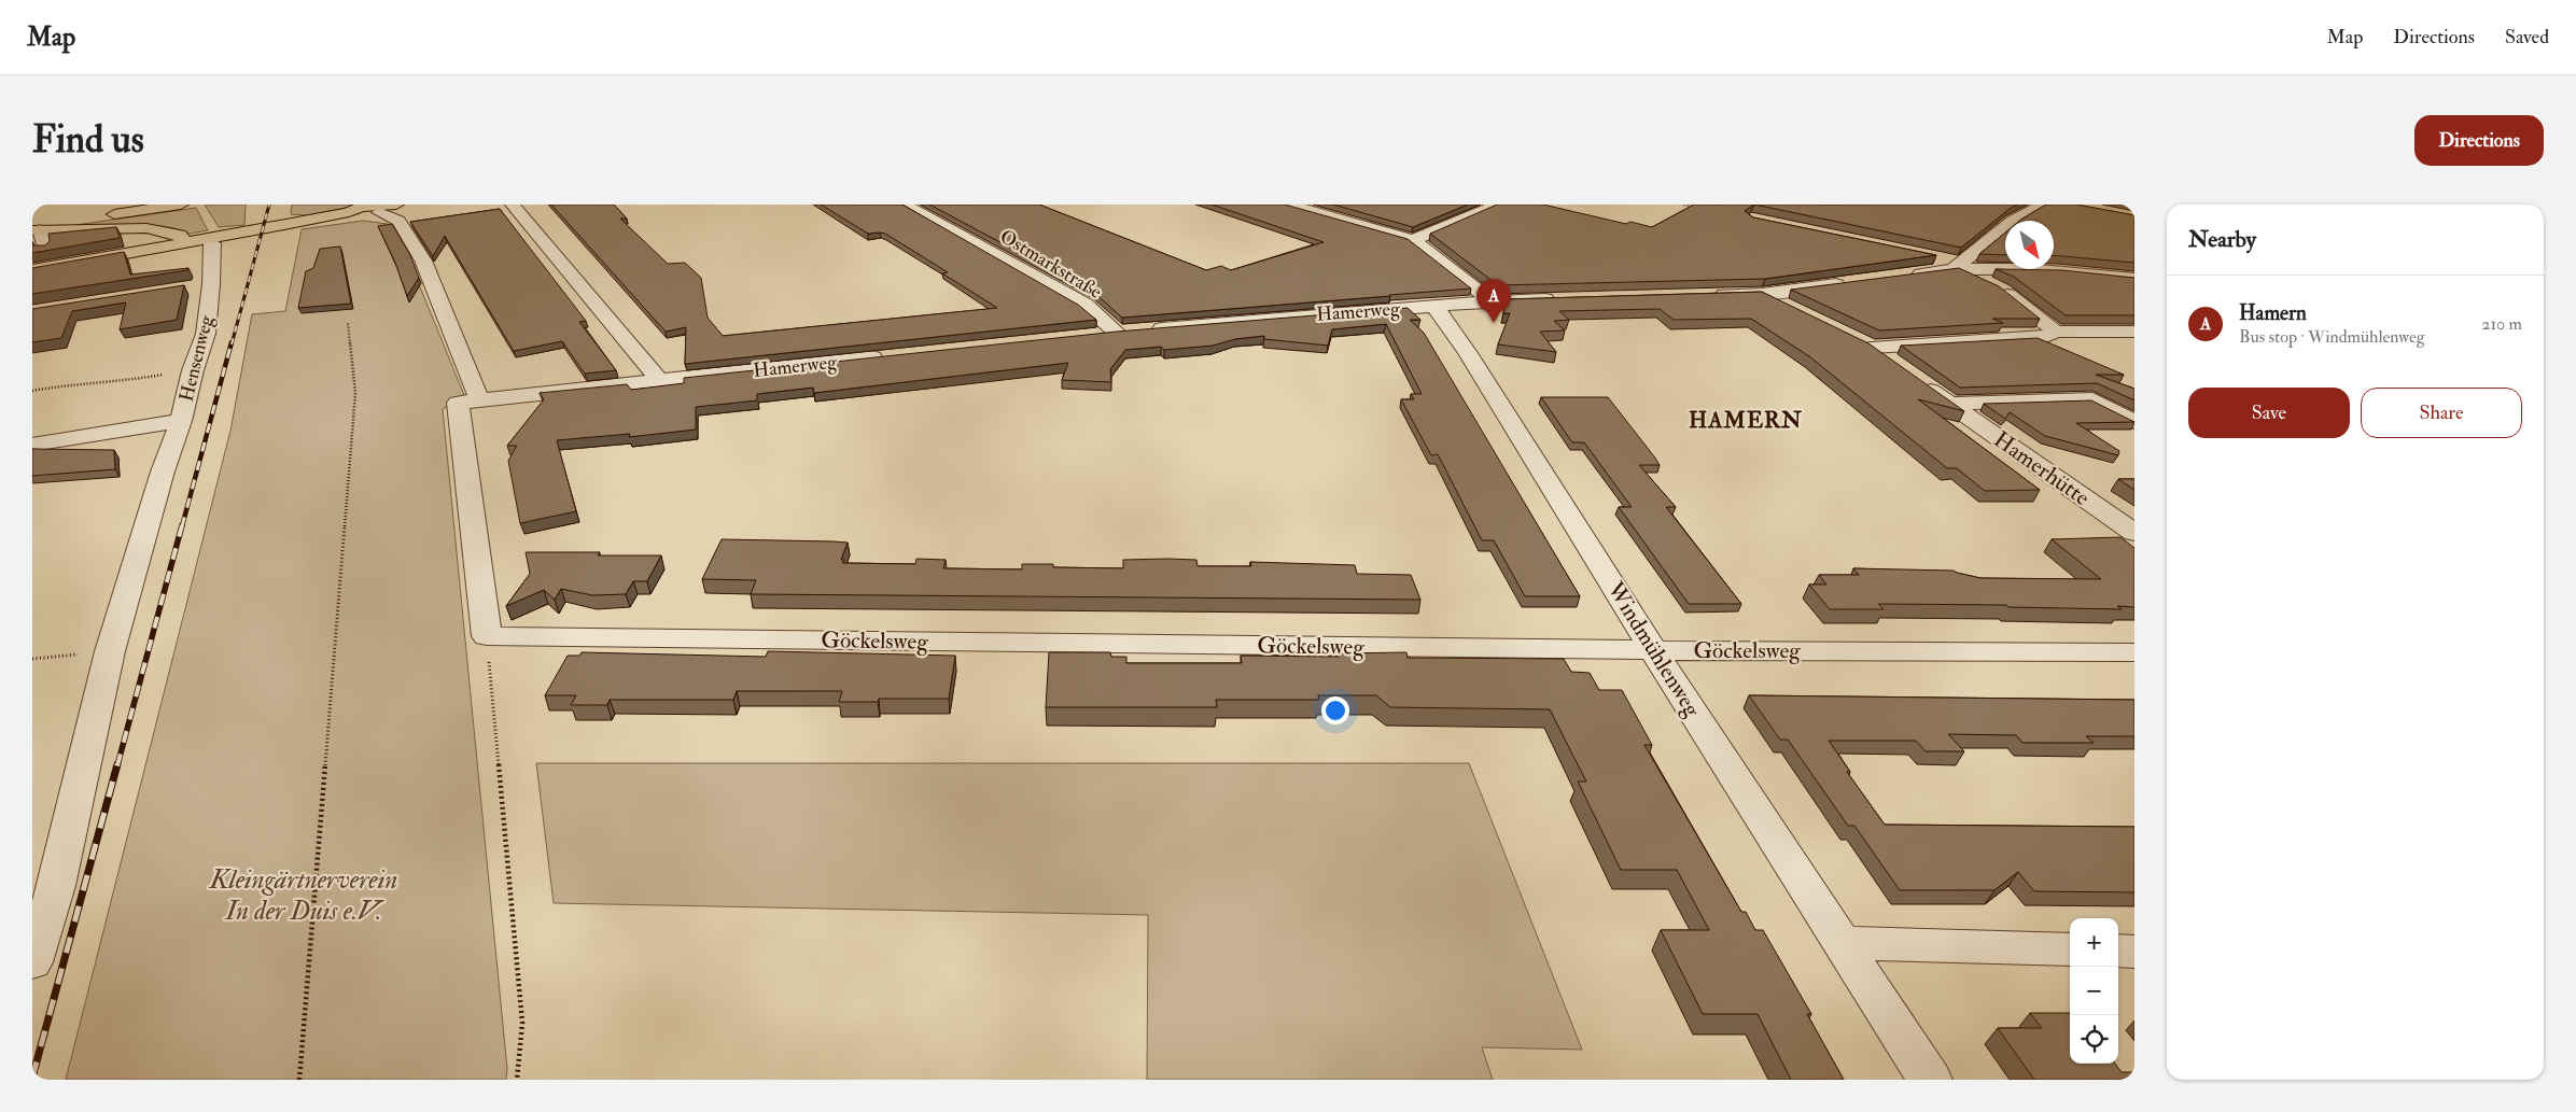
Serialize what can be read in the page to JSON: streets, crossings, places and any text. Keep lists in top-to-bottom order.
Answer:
{
  "streets": {
    "street": [
      "Ostmarkstraße",
      "Hamerweg",
      "Hensenweg",
      "Hamerhütte",
      "Göckelsweg",
      "Windmühlenweg"
    ]
  },
  "crossings": [
    ["Ostmarkstraße", "Hamerweg"],
    ["Hamerweg", "Göckelsweg"],
    ["Hamerweg", "Windmühlenweg"],
    ["Göckelsweg", "Windmühlenweg"]
  ],
  "districts": ["HAMERN"],
  "parks": ["Kleingärtnerverein In der Duis e.V."],
  "north": "bottom right",
  "page": {
    "header": "Map",
    "nav": ["Map", "Directions", "Saved"],
    "buttons": [
      "Directions",
      ["Save", "Share"]
    ],
    "title": "Find us",
    "heading": "Nearby",
    "list": [
      {
        "mark": "A",
        "name": "Hamern",
        "note": "Bus stop · Windmühlenweg",
        "value": "210 m"
      }
    ],
    "pins": "A",
    "map_buttons": ["+", "−"]
  }
}
